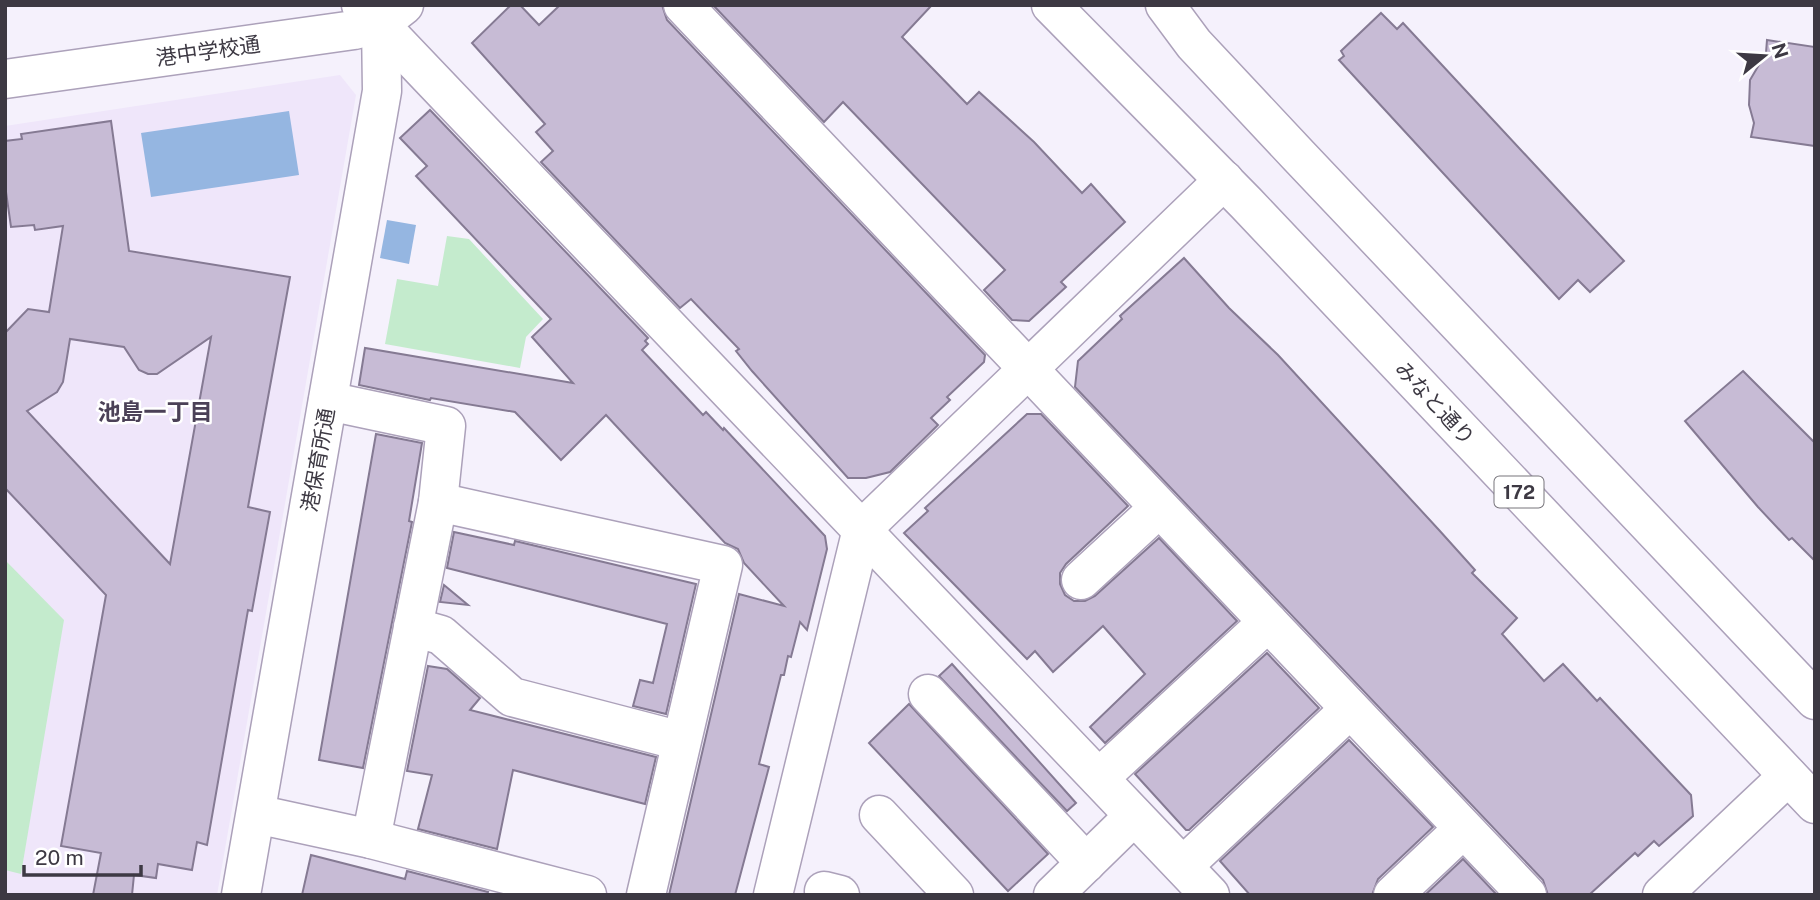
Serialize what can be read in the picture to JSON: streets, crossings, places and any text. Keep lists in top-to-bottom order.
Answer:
{
  "streets": {
    "main road": [
      "港中学校通",
      "みなと通り",
      "港保育所通",
      "172"
    ]
  },
  "crossings": [
    ["港中学校通", "港保育所通"]
  ],
  "districts": ["池島一丁目"],
  "scale_bar": "20 m",
  "north": "right"
}
